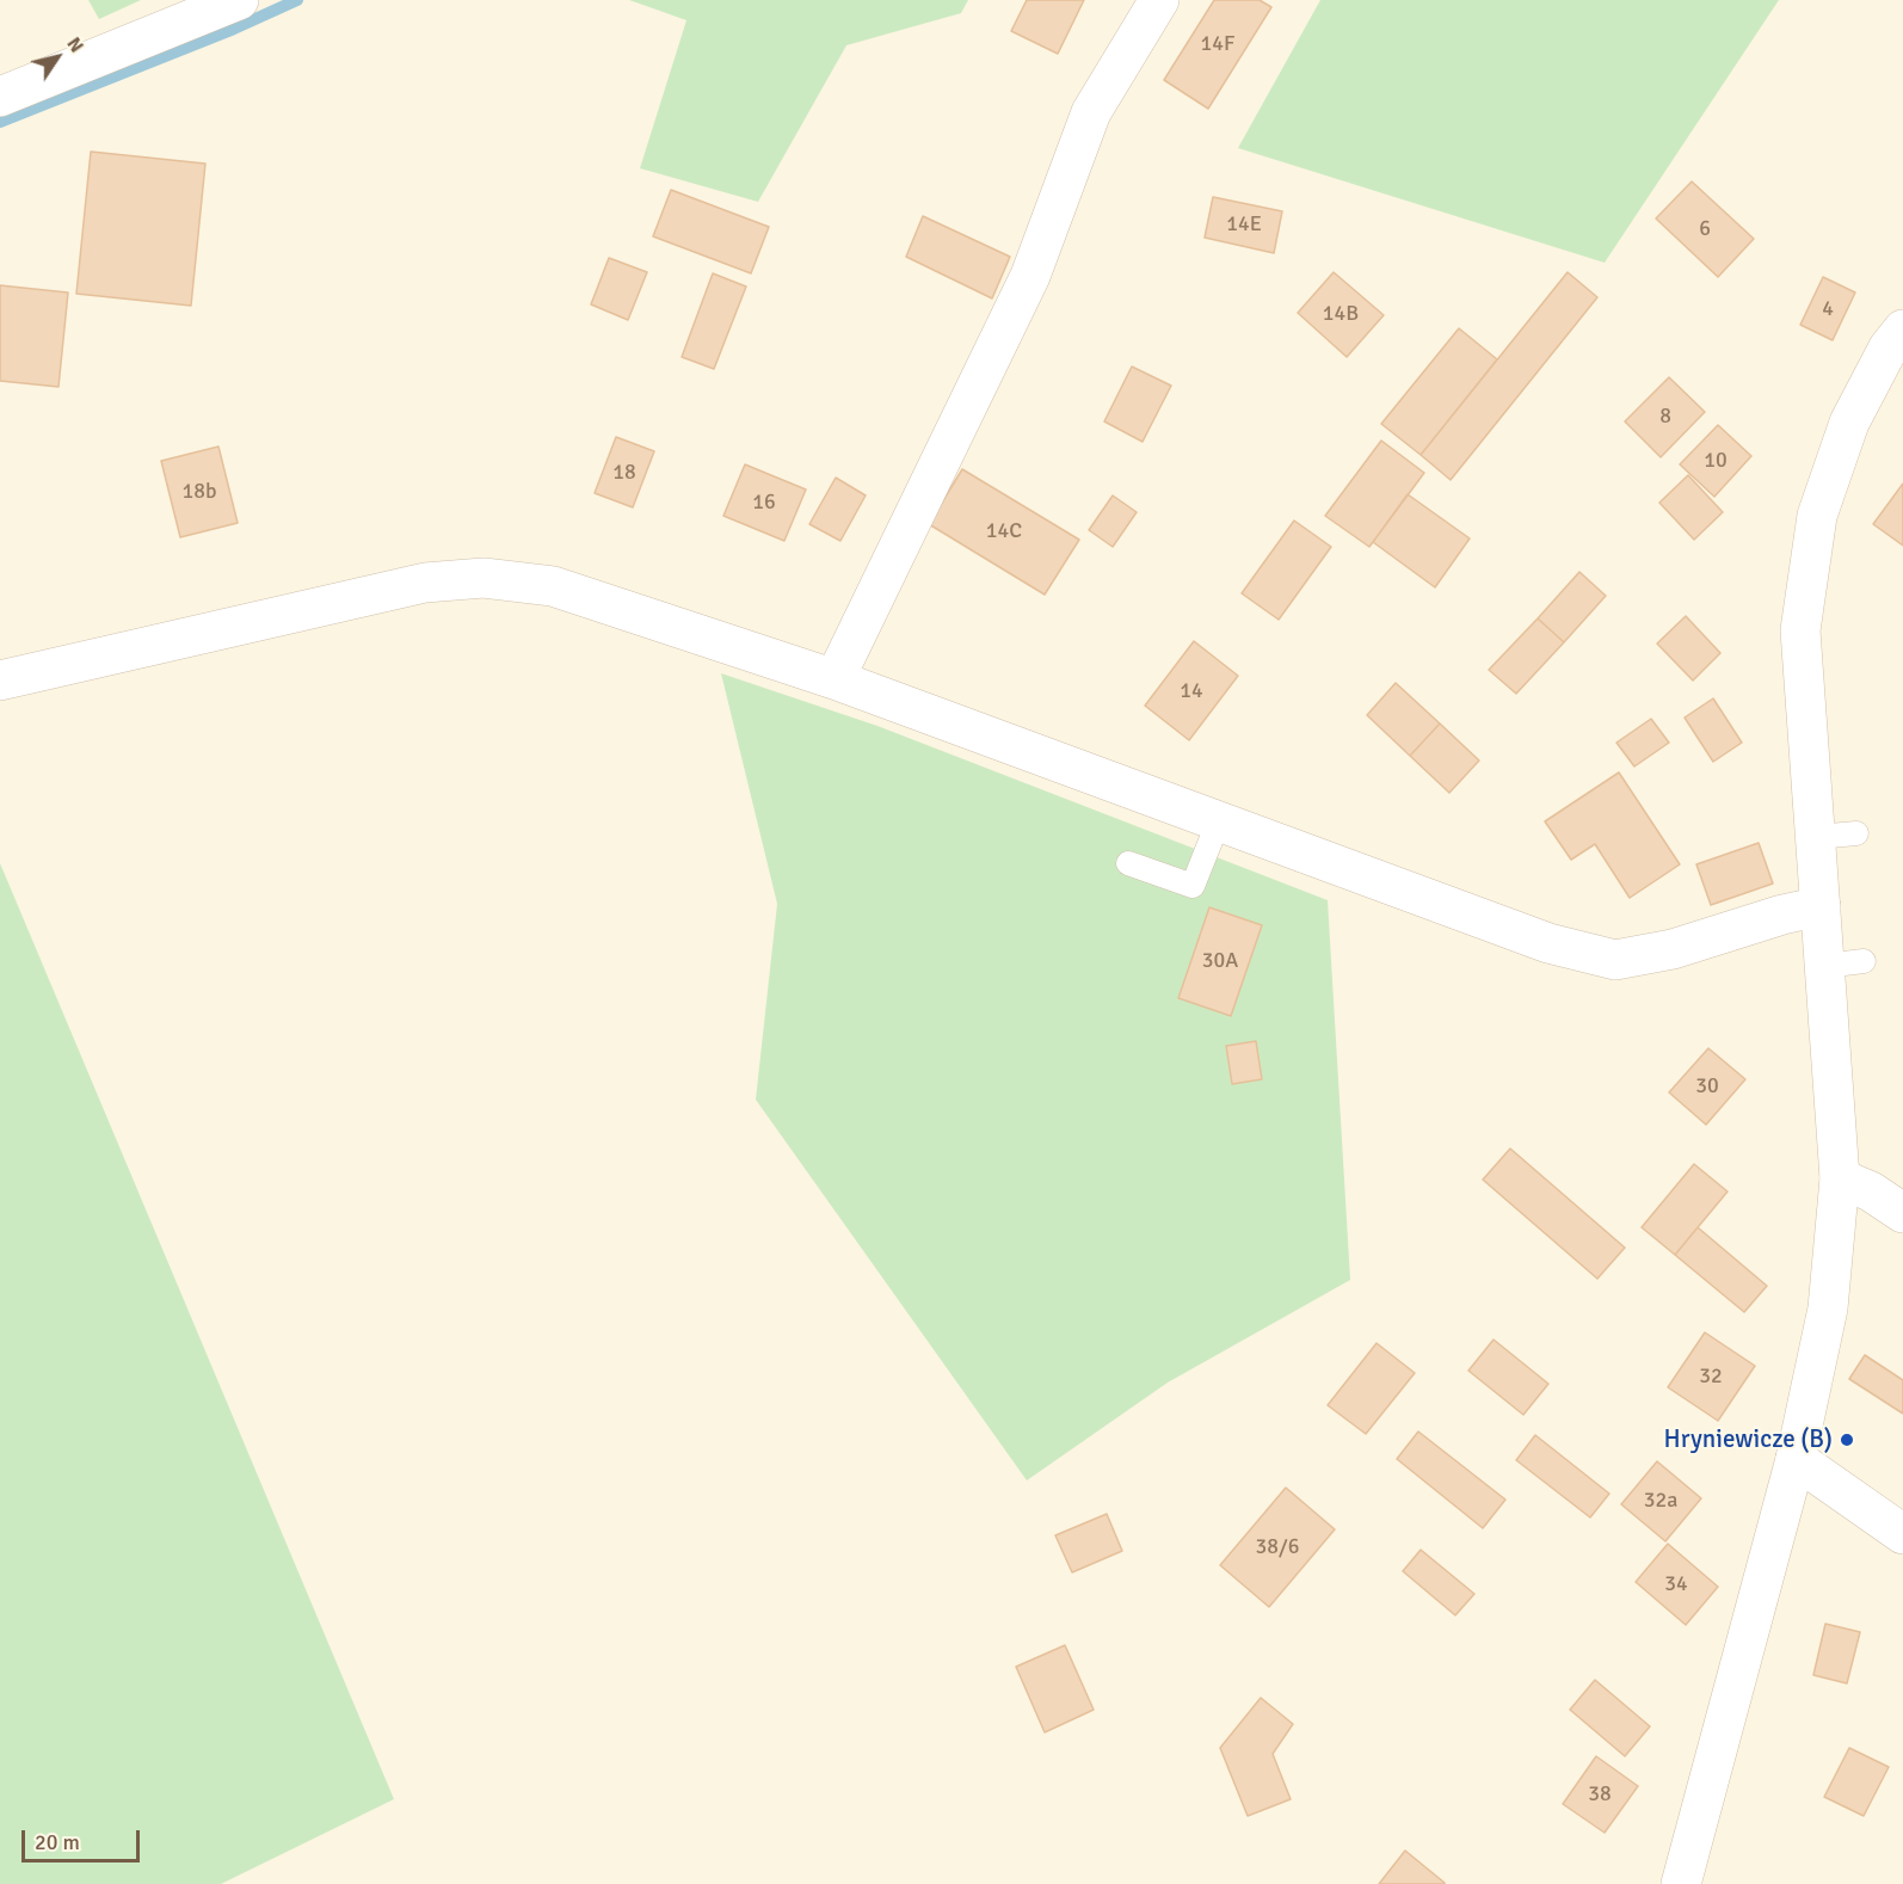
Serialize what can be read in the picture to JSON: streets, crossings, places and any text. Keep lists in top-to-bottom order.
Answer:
{
  "places": ["Hryniewicze (B)"],
  "house_numbers": [
    "14F",
    "14E",
    "6",
    "4",
    "14B",
    "8",
    "10",
    "18",
    "18b",
    "16",
    "14C",
    "14",
    "30A",
    "30",
    "32",
    "32a",
    "38/6",
    "34",
    "38"
  ],
  "scale_bar": "20 m",
  "north": "top right"
}
